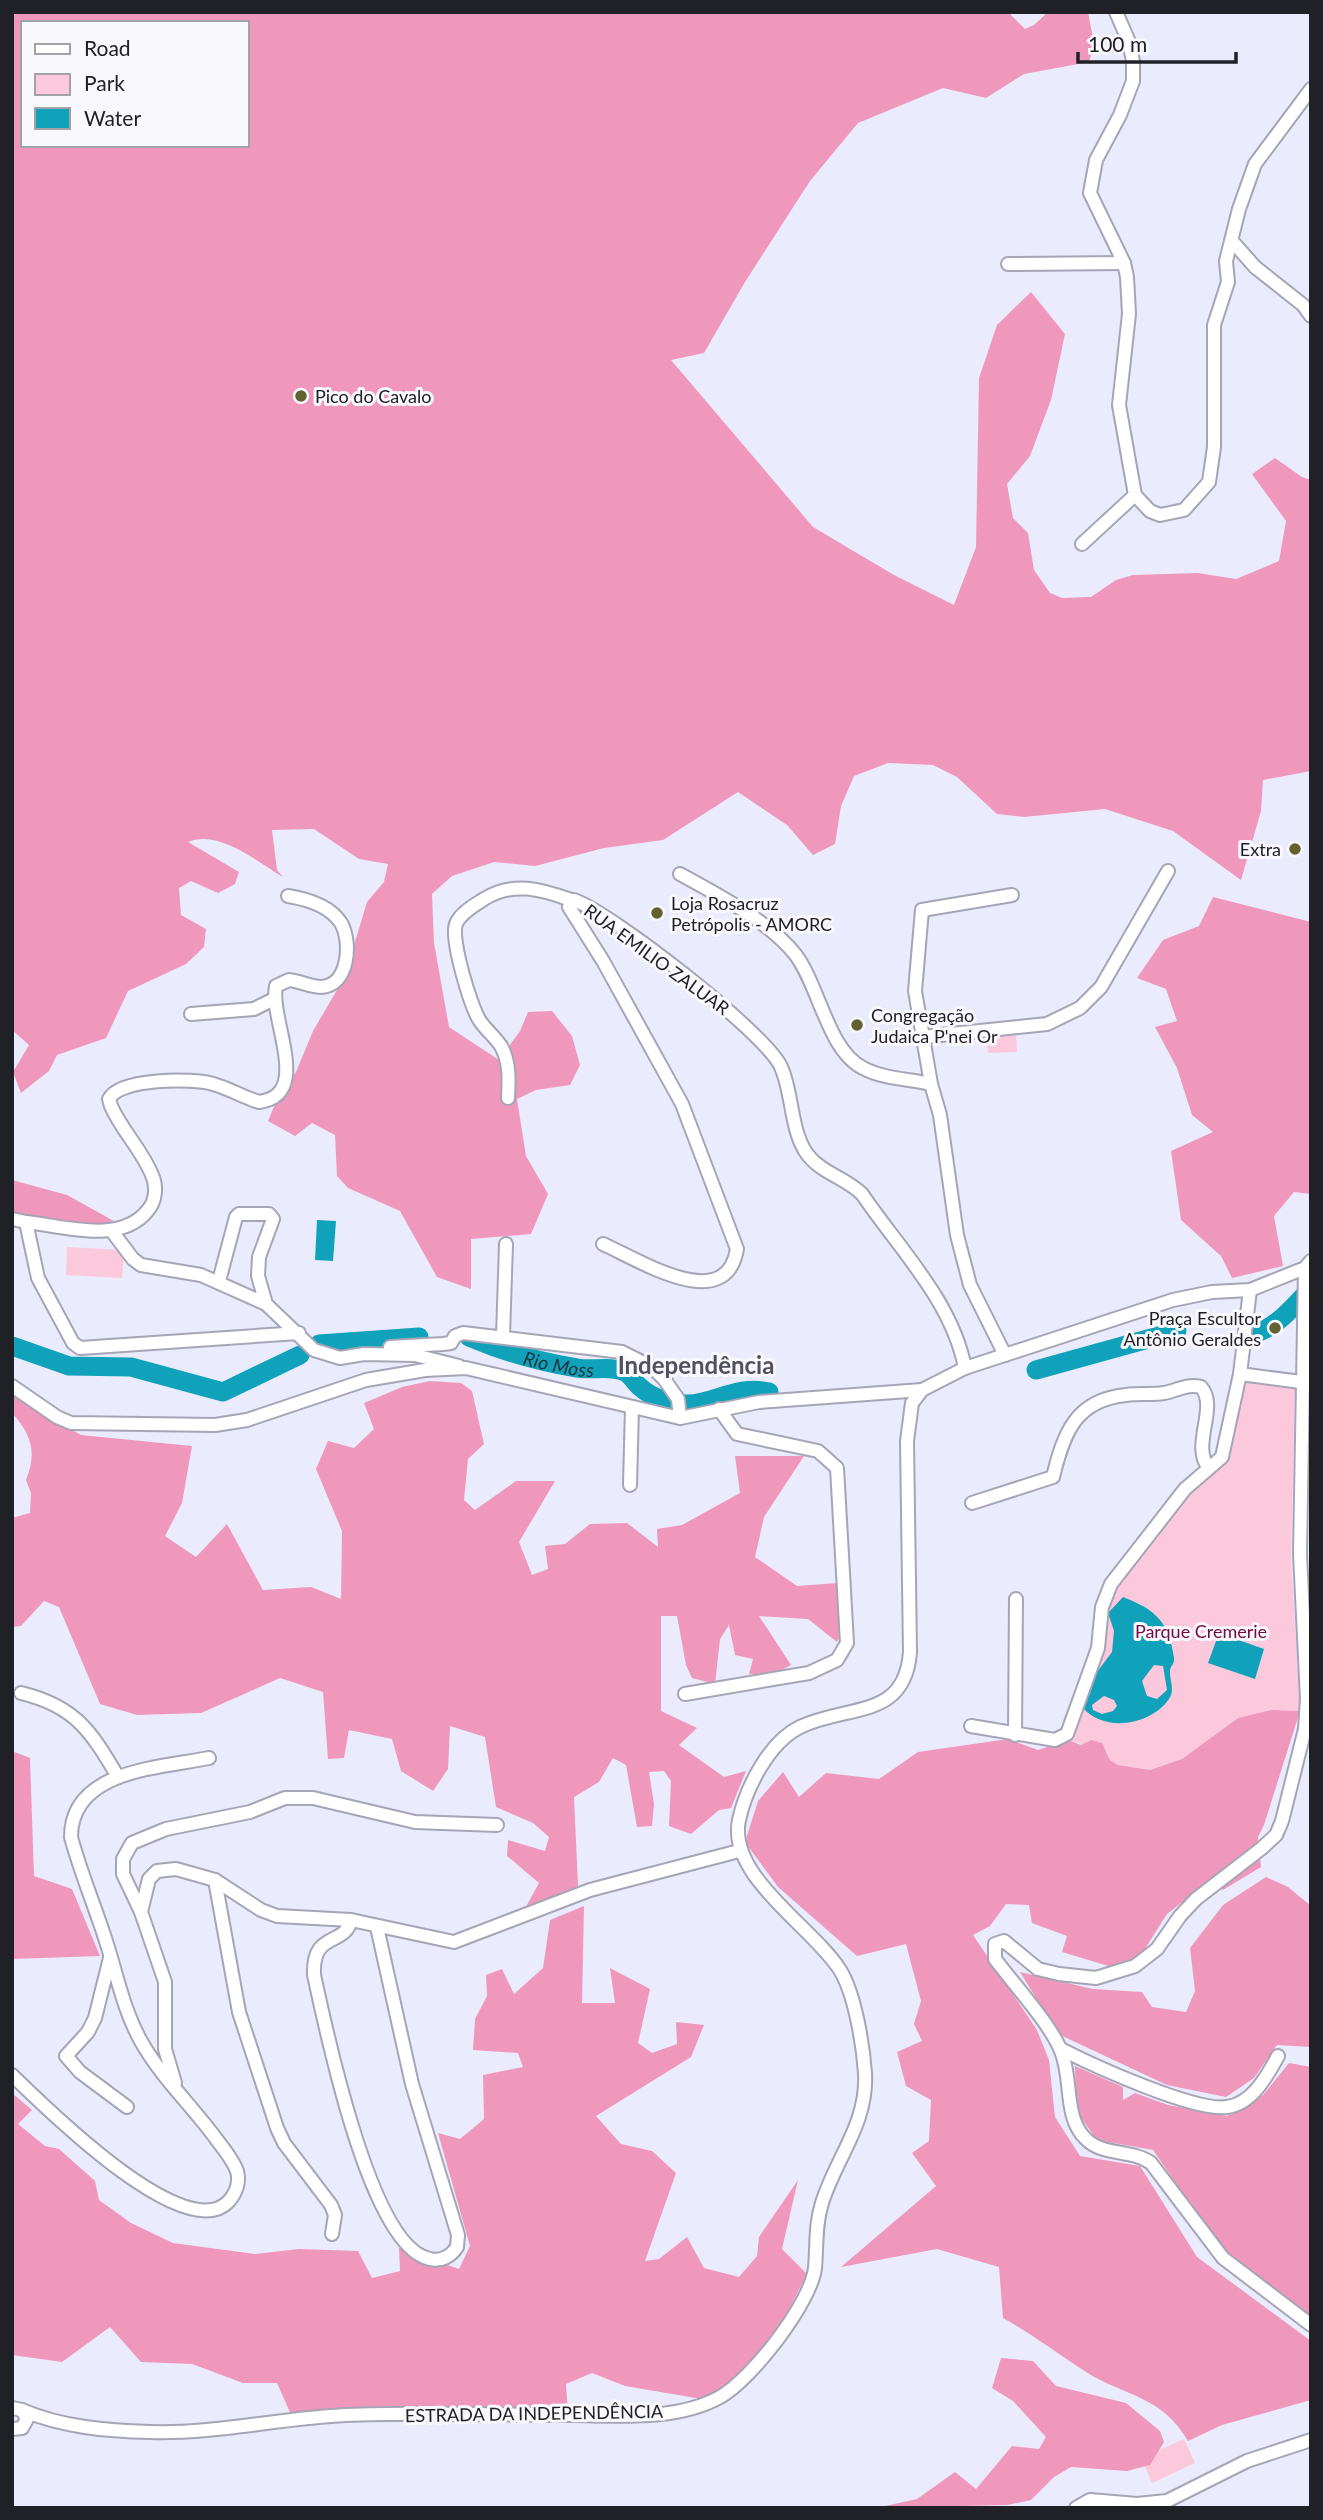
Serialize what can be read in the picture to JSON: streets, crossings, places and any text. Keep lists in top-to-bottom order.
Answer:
{
  "streets": {
    "street": ["RUA EMILIO ZALUAR", "ESTRADA DA INDEPENDÊNCIA"]
  },
  "districts": ["Independência"],
  "water": ["Rio Moss"],
  "parks": ["Parque Cremerie"],
  "places": [
    "Pico do Cavalo",
    "Extra",
    "Loja Rosacruz Petrópolis - AMORC",
    "Congregação Judaica P'nei Or",
    "Praça Escultor Antônio Geraldes"
  ],
  "legend": ["Road", "Park", "Water"],
  "scale_bar": "100 m"
}
